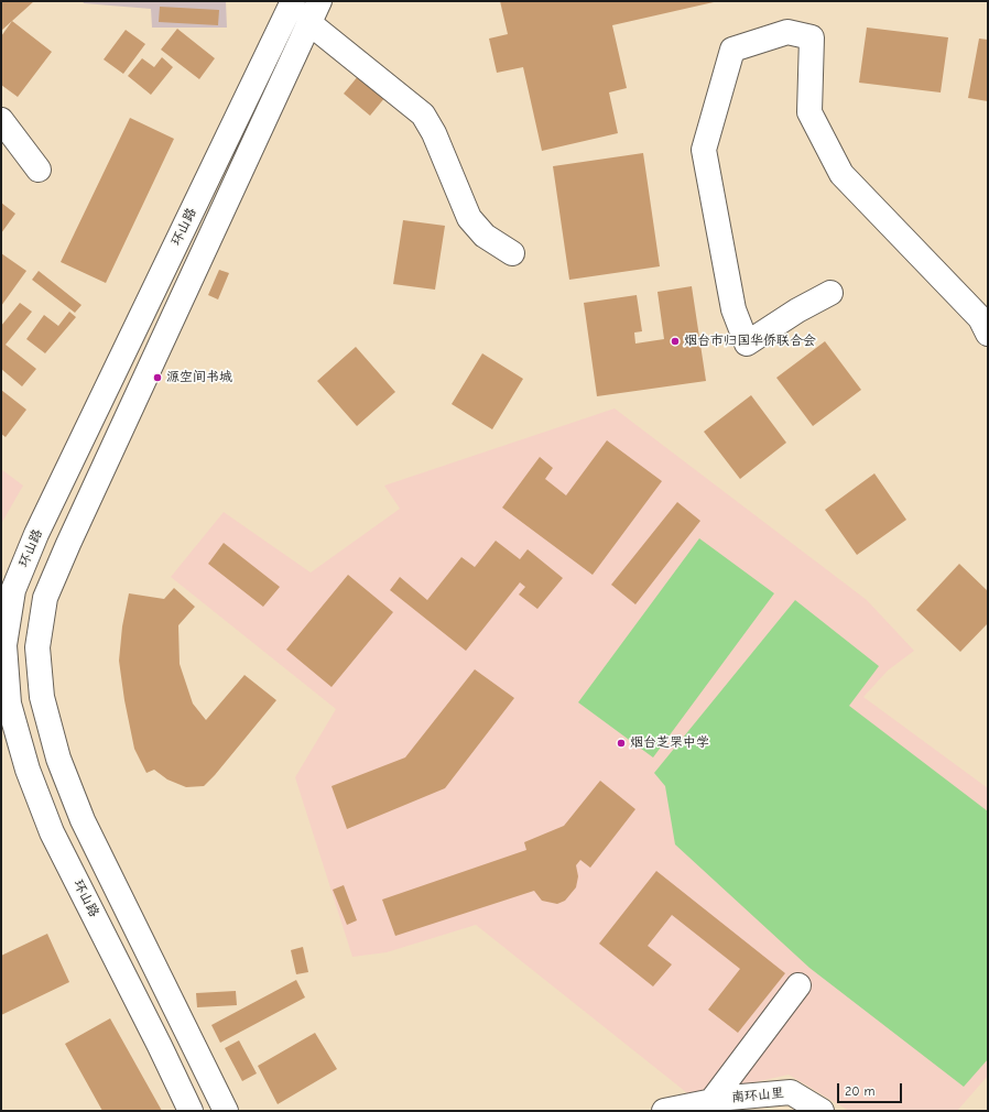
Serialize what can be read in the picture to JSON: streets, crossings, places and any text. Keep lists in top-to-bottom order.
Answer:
{
  "streets": {
    "main road": ["环山路", "南环山里"]
  },
  "places": ["烟台市归国华侨联合会", "源空间书城", "烟台芝罘中学"],
  "scale_bar": "20 m"
}
